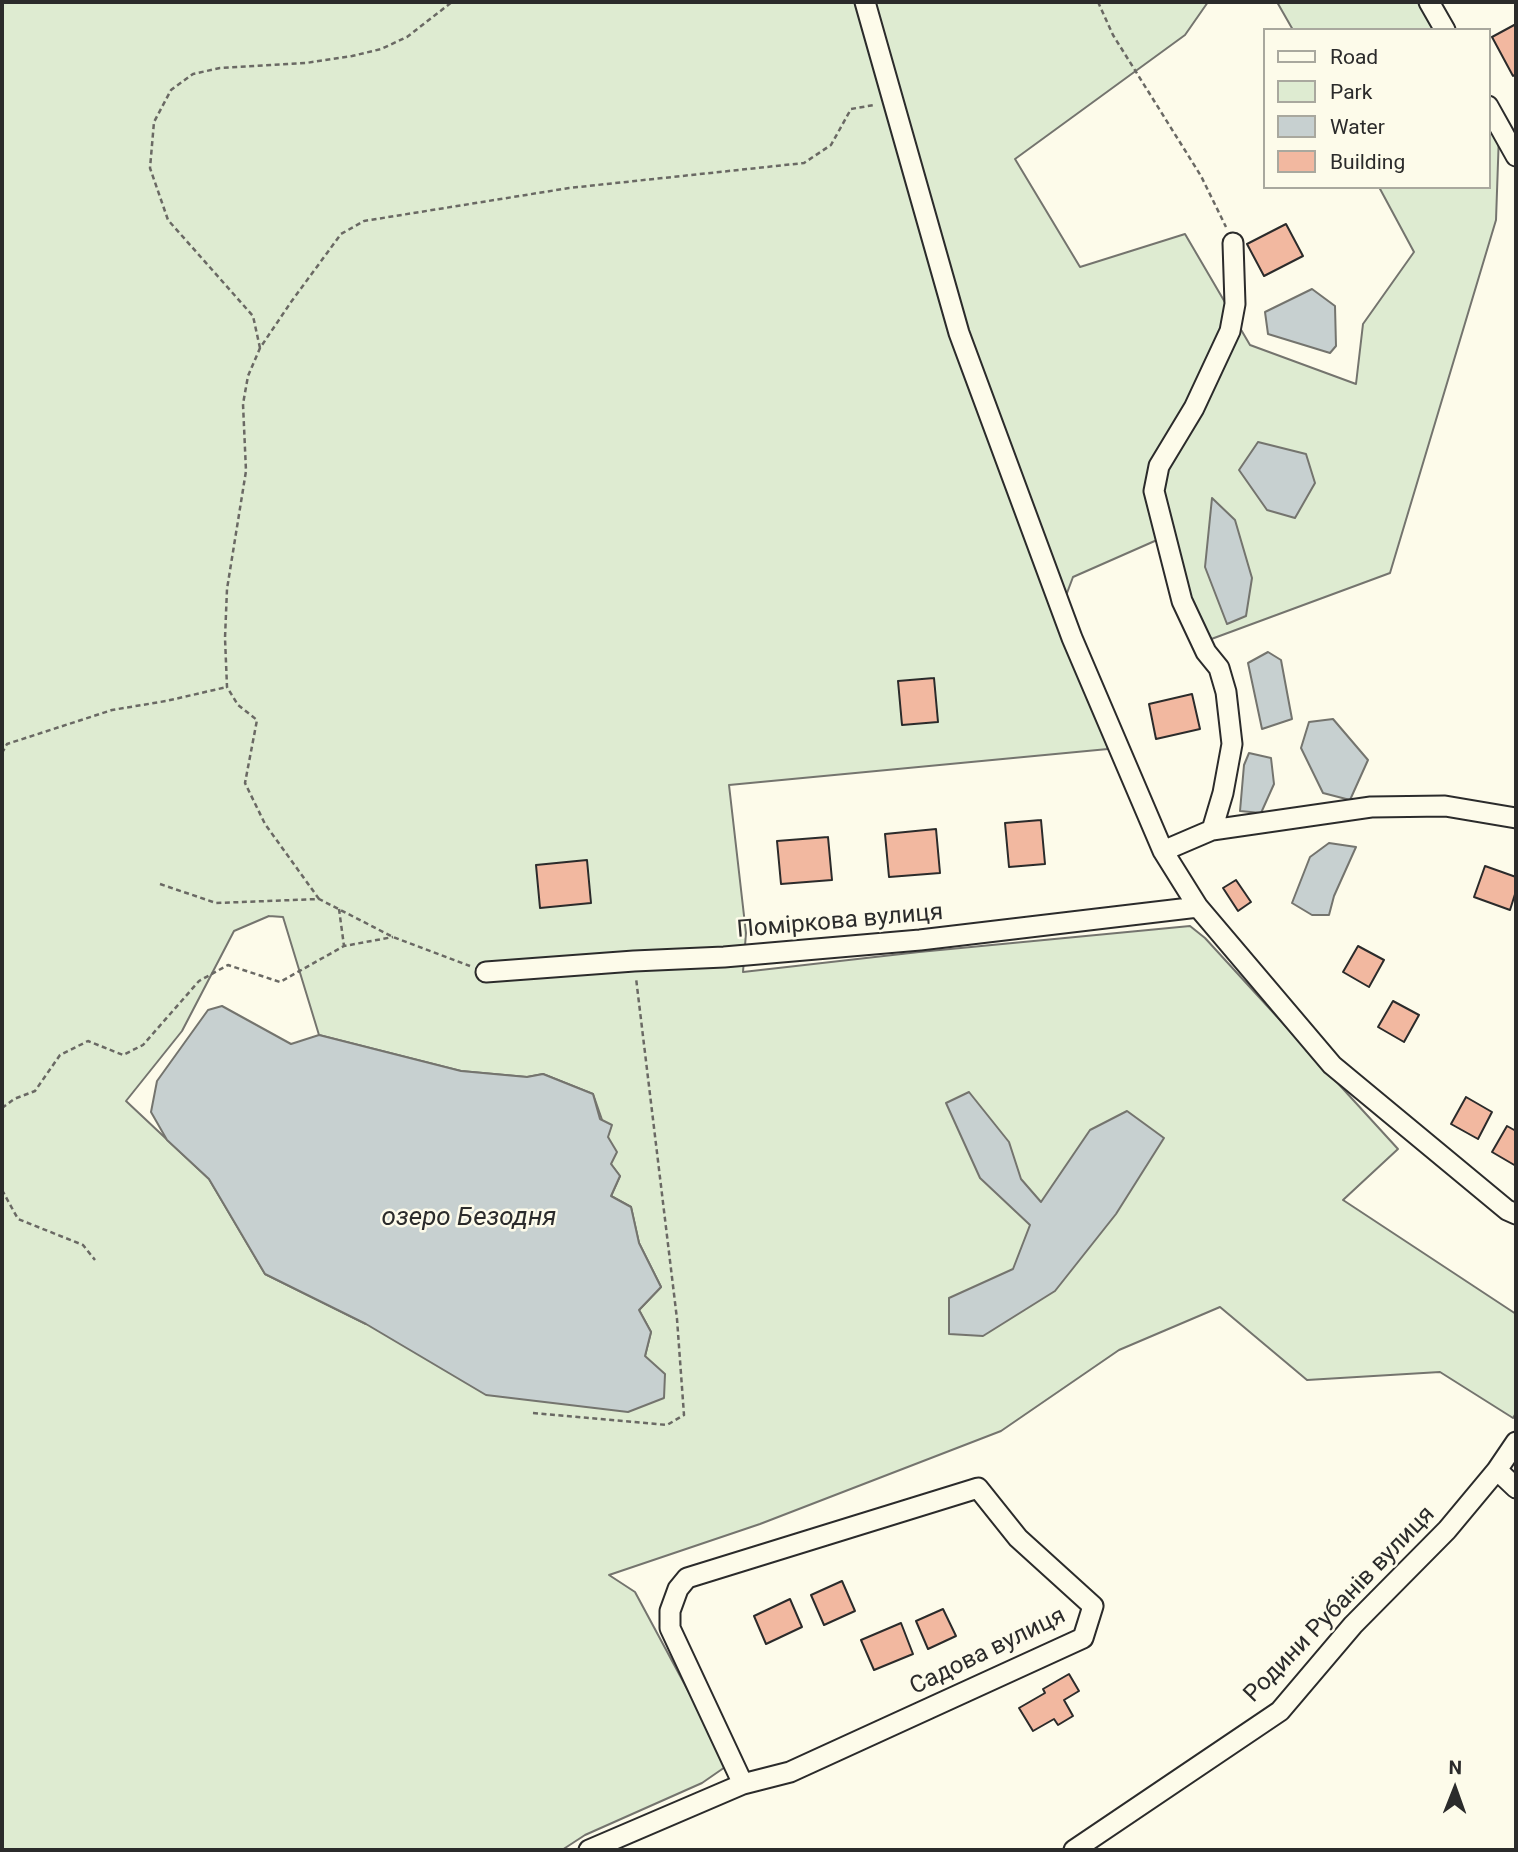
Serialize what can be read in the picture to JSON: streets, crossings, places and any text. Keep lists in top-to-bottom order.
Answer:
{
  "streets": {
    "street": ["Поміркова вулиця", "Родини Рубанів вулиця", "Садова вулиця"]
  },
  "water": ["озеро Безодня"],
  "legend": [
    "Road",
    "Park",
    "Water",
    "Building"
  ],
  "north": "top"
}
